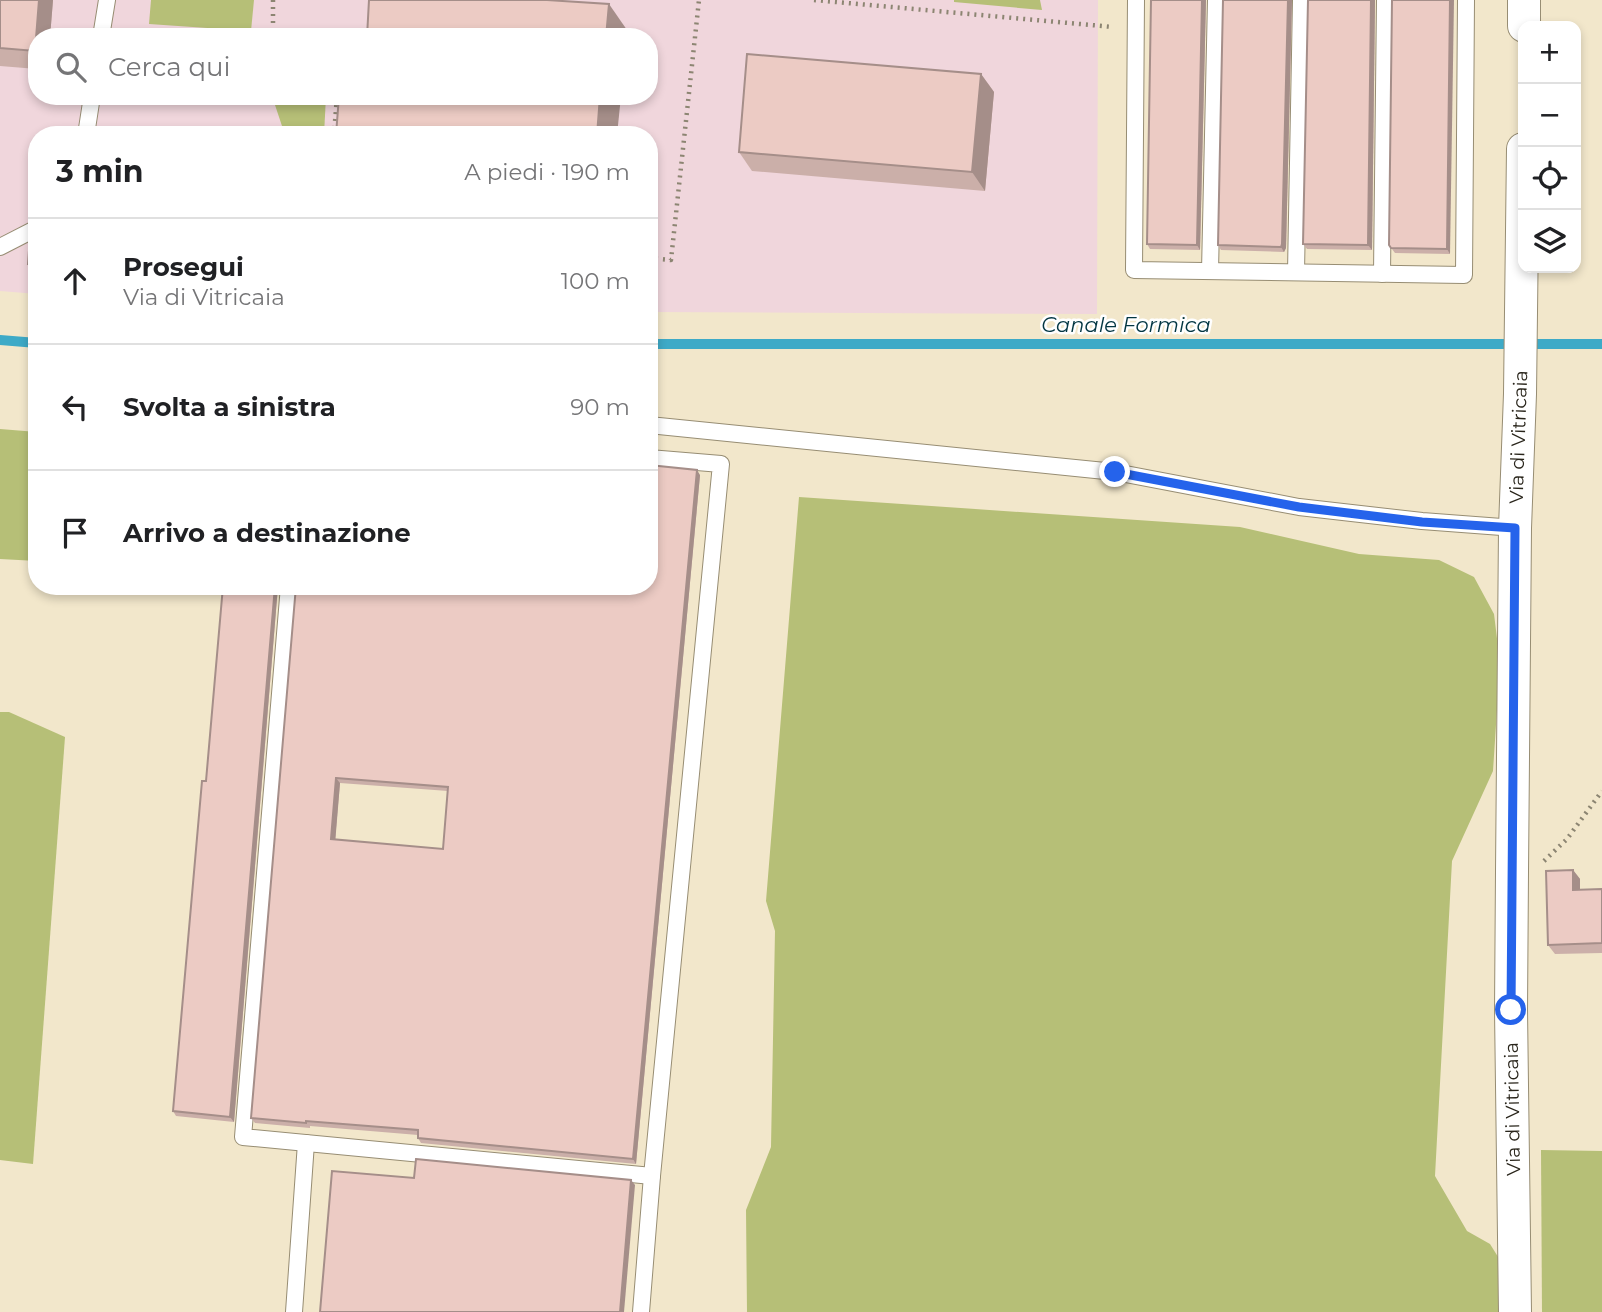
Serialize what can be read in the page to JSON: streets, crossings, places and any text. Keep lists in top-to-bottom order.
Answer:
{
  "streets": {
    "street": ["Via di Vitricaia"]
  },
  "water": ["Canale Formica"],
  "page": {
    "map_buttons": ["+", "−"],
    "search": "Cerca qui",
    "heading": ["3 min", "A piedi · 190 m"],
    "list": [
      ["Prosegui", "Via di Vitricaia", "100 m"],
      ["Svolta a sinistra", "90 m"],
      "Arrivo a destinazione"
    ]
  }
}
